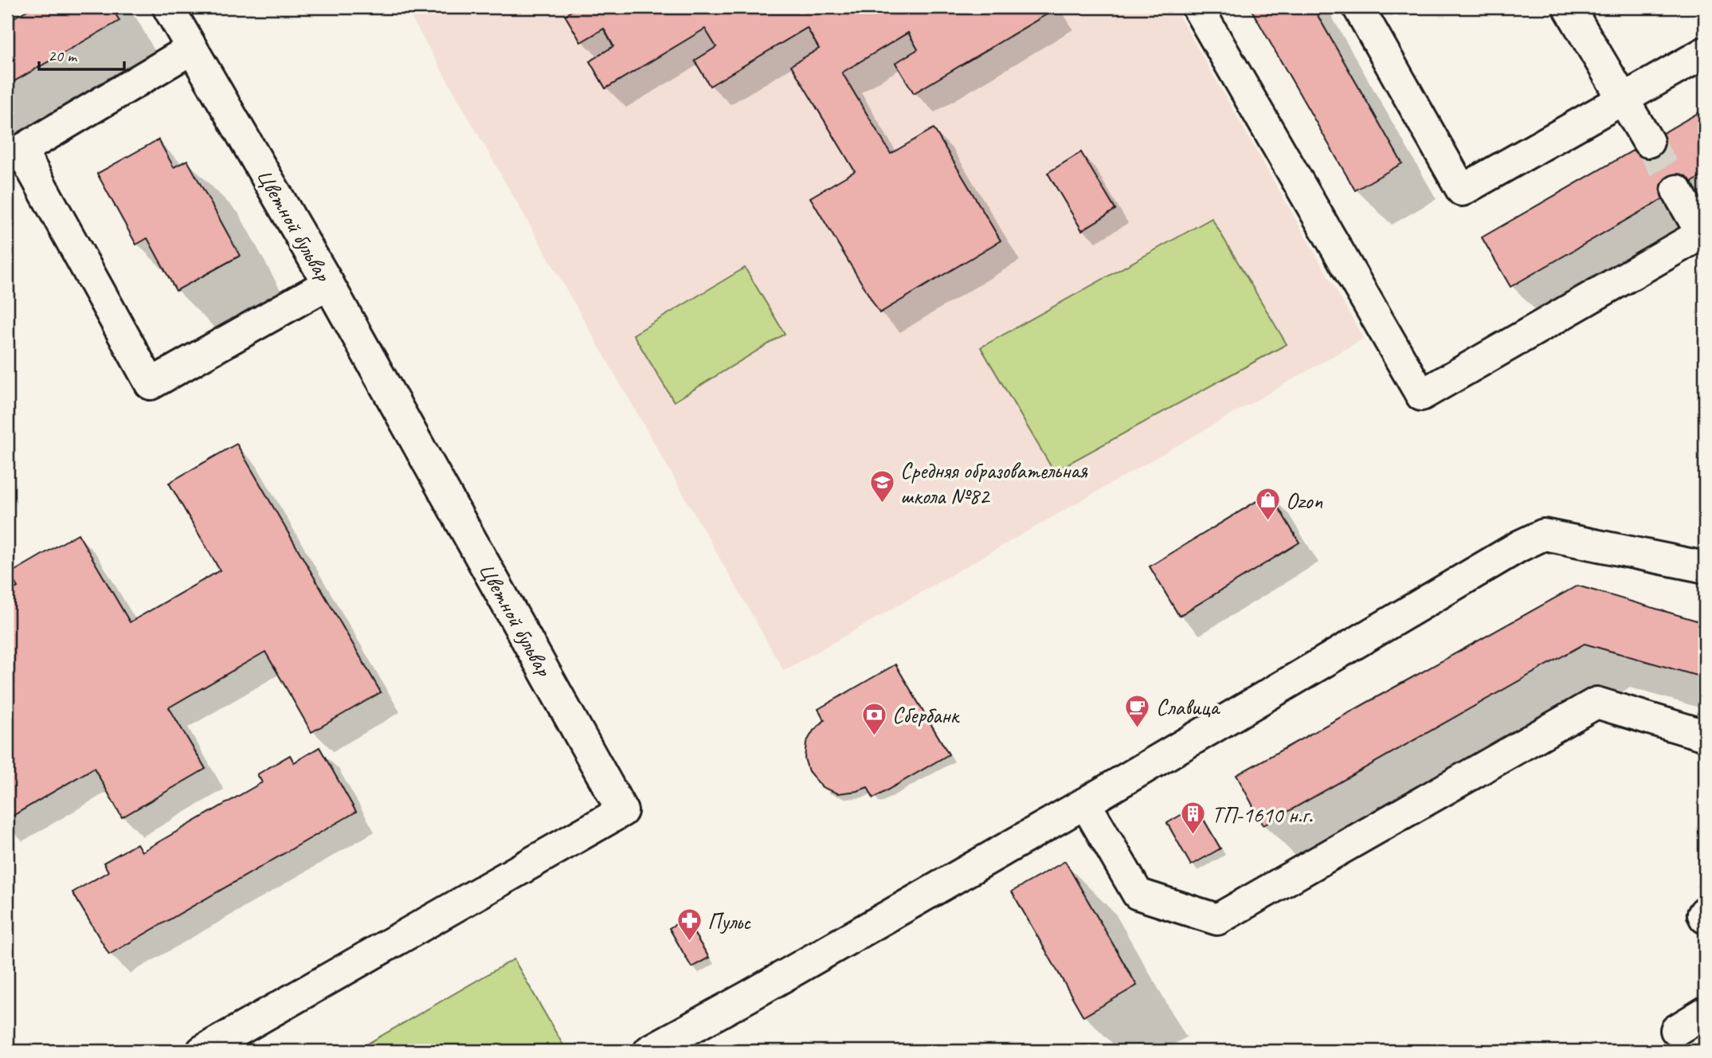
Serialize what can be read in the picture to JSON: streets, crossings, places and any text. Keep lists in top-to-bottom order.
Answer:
{
  "streets": {
    "street": ["Цветной бульвар"]
  },
  "places": {
    "school or university": ["Средняя образовательная школа №82"],
    "shop": ["Ozon"],
    "cafe": ["Славица"],
    "bank": ["Сбербанк"],
    "building": ["ТП-1610 н.г."],
    "pharmacy": ["Пульс"]
  },
  "scale_bar": "20 m"
}
